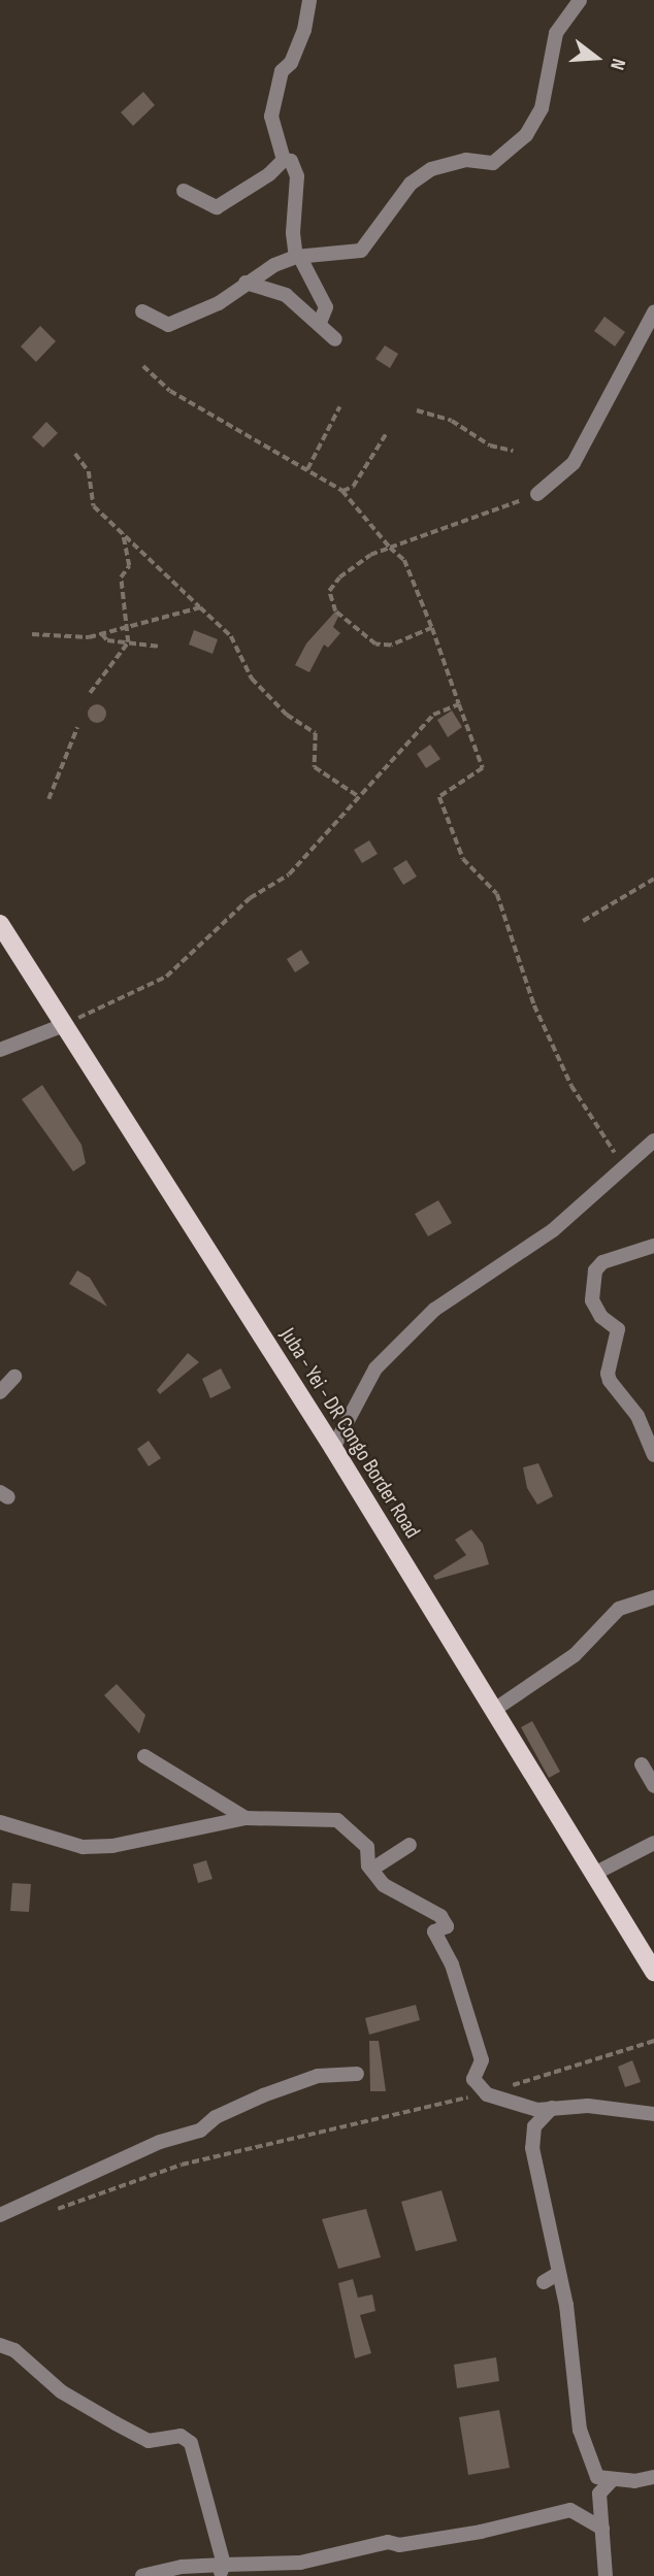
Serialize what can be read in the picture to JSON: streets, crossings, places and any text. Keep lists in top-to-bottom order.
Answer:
{
  "streets": {
    "main road": ["Juba - Yei - DR Congo Border Road"]
  },
  "north": "right"
}
